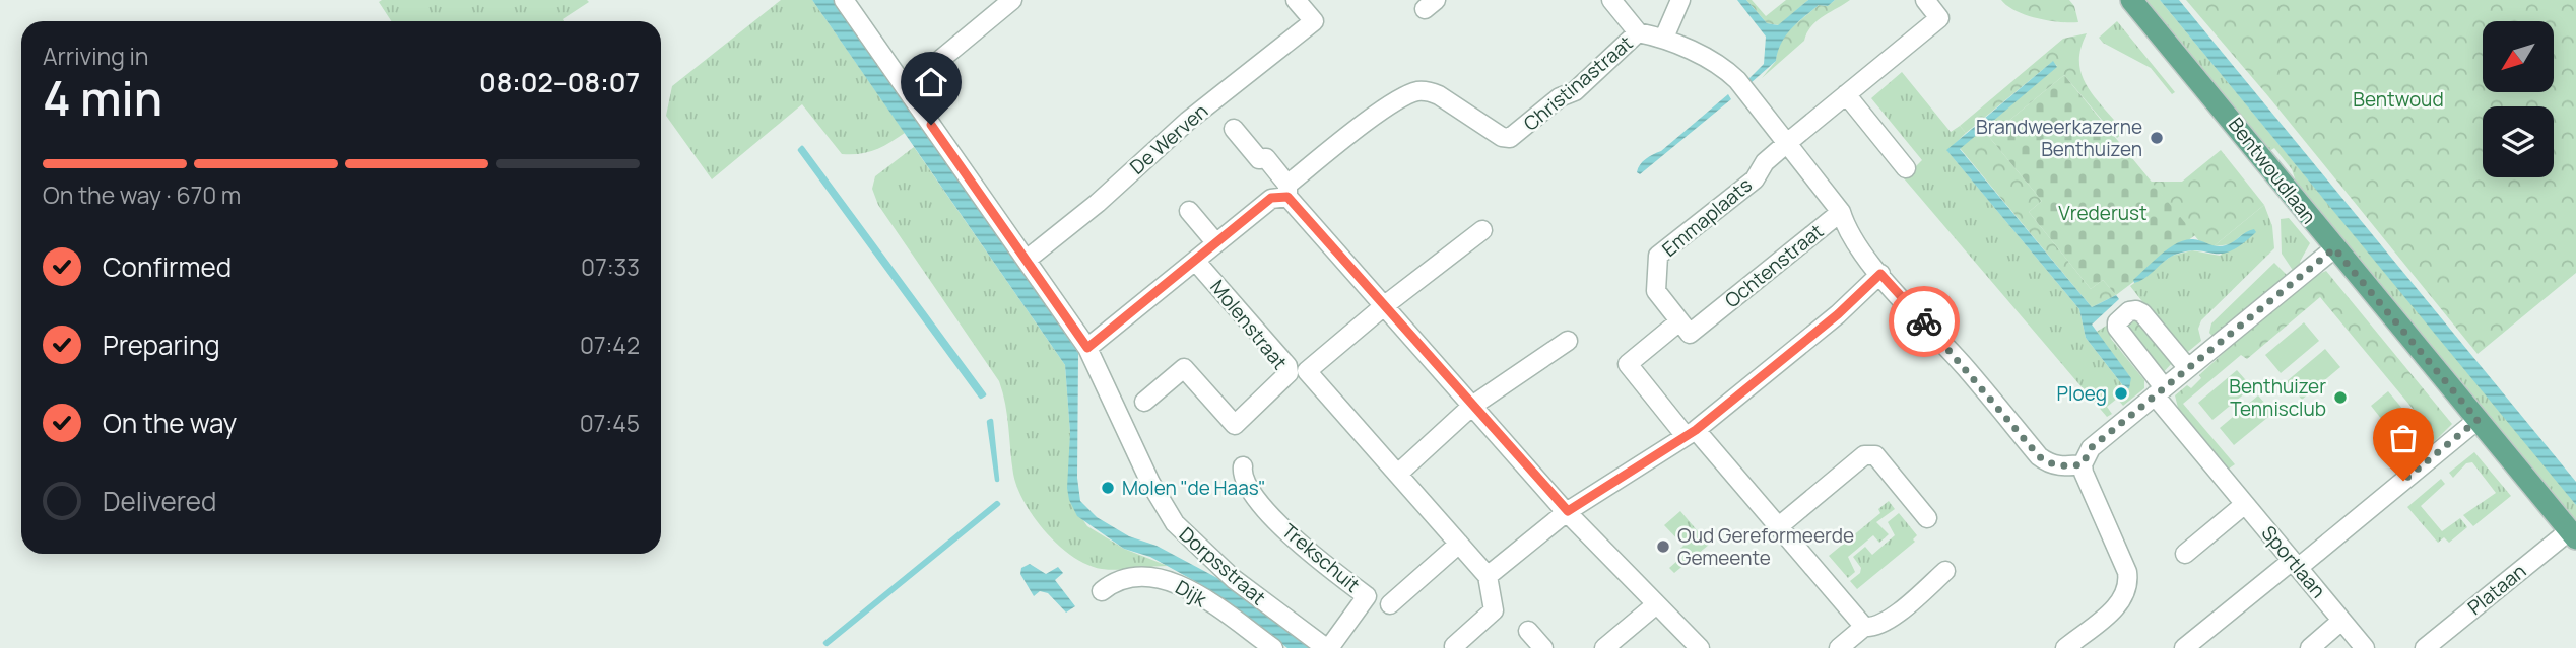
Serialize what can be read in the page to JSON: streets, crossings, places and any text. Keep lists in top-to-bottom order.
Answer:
{
  "streets": {
    "main road": ["Bentwoudlaan"],
    "street": [
      "Christinastraat",
      "De Werven",
      "Emmaplaats",
      "Ochtenstraat",
      "Molenstraat",
      "Trekschuit",
      "Sportlaan",
      "Dorpsstraat",
      "Plataan",
      "Dijk"
    ]
  },
  "crossings": [
    ["Christinastraat", "Emmaplaats"],
    ["Christinastraat", "Ochtenstraat"],
    ["Christinastraat", "Molenstraat"],
    ["Christinastraat", "Dorpsstraat"],
    ["De Werven", "Dorpsstraat"],
    ["Bentwoudlaan", "Plataan"],
    ["Emmaplaats", "Ochtenstraat"],
    ["Trekschuit", "Dorpsstraat"]
  ],
  "parks": ["Bentwoud", "Vrederust"],
  "places": [
    "Brandweerkazerne Benthuizen",
    "Ploeg",
    "Benthuizer Tennisclub",
    "Molen \"de Haas\"",
    "Oud Gereformeerde Gemeente"
  ],
  "north": "bottom left",
  "page": {
    "heading": ["4 min", "Arriving in", "08:02–08:07"],
    "bar": "On the way · 670 m",
    "list": [
      ["Confirmed", "07:33"],
      ["Preparing", "07:42"],
      ["On the way", "07:45"],
      "Delivered"
    ]
  }
}
